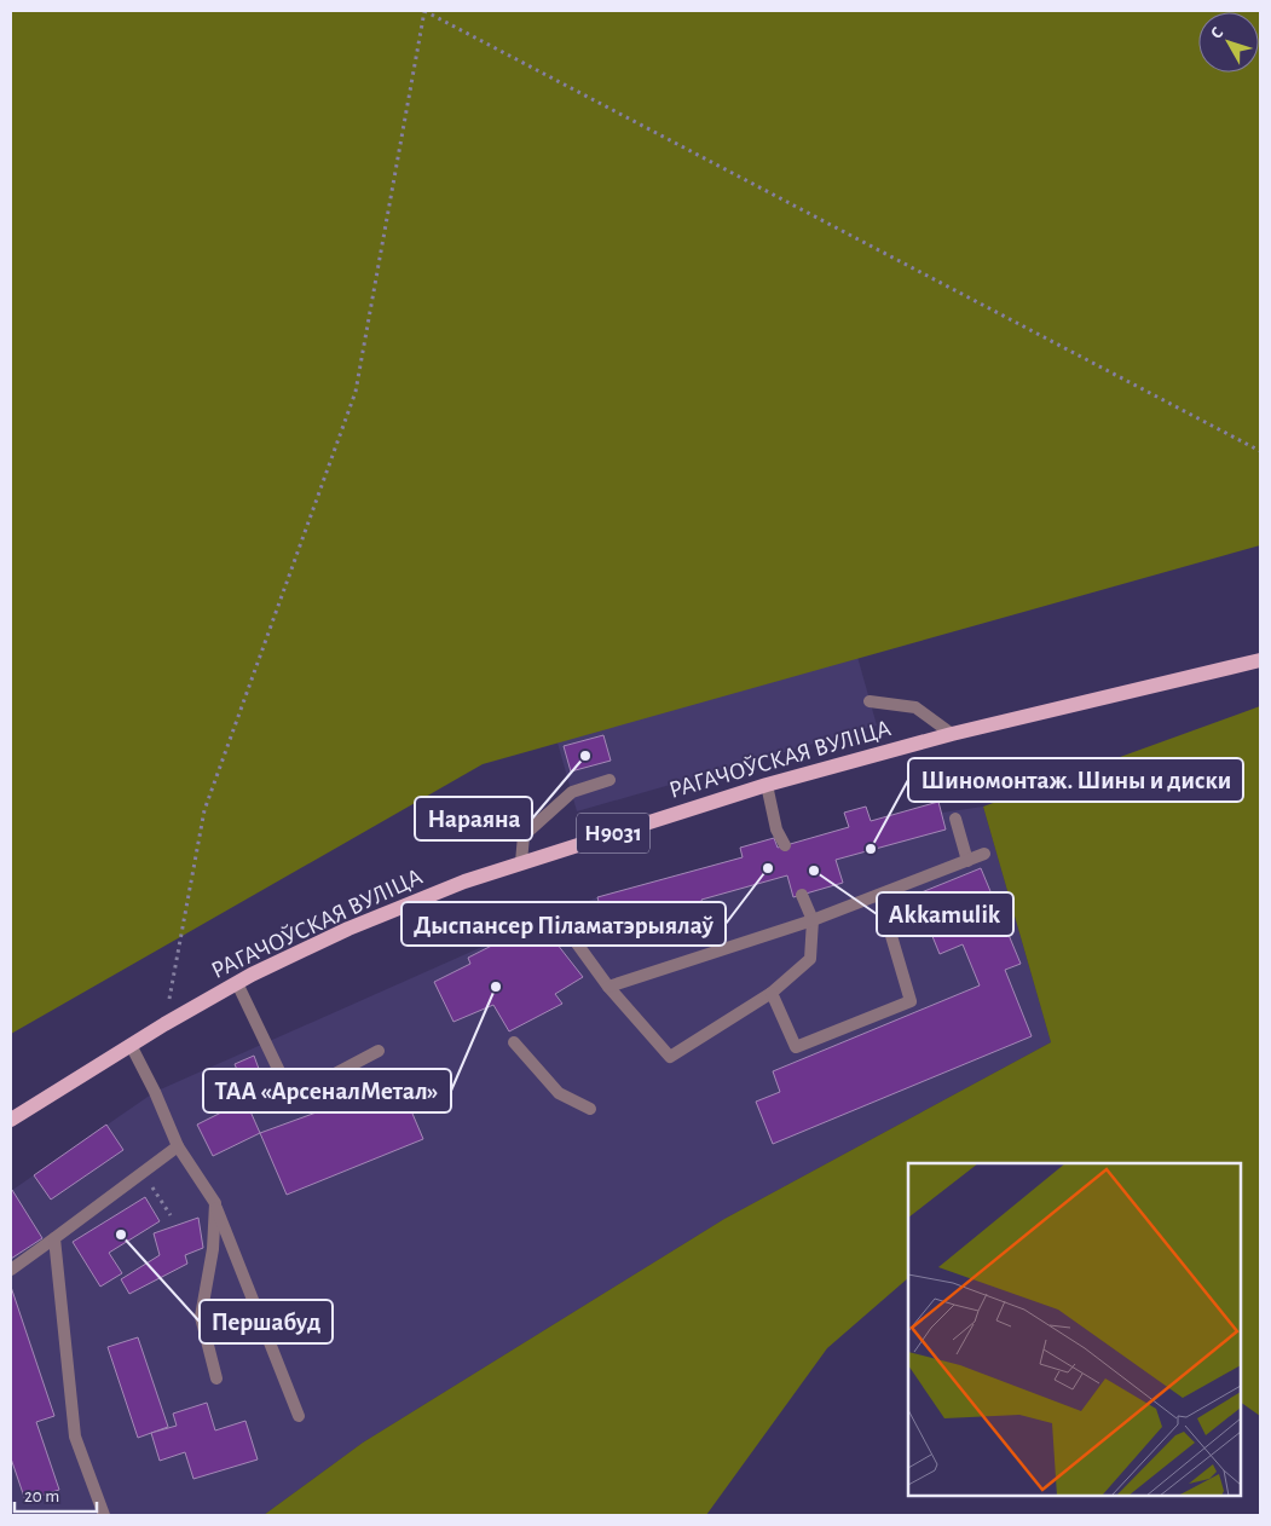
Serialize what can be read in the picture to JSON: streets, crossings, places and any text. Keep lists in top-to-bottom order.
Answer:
{
  "streets": {
    "main road": ["РАГАЧОЎСКАЯ ВУЛІЦА", "Н9031"]
  },
  "places": [
    "Нараяна",
    "Шиномонтаж. Шины и диски",
    "Дыспансер Піламатэрыялаў",
    "Akkamulik",
    "ТАА «АрсеналМетал»",
    "Першабуд"
  ],
  "scale_bar": "20 m",
  "north": "top left"
}
